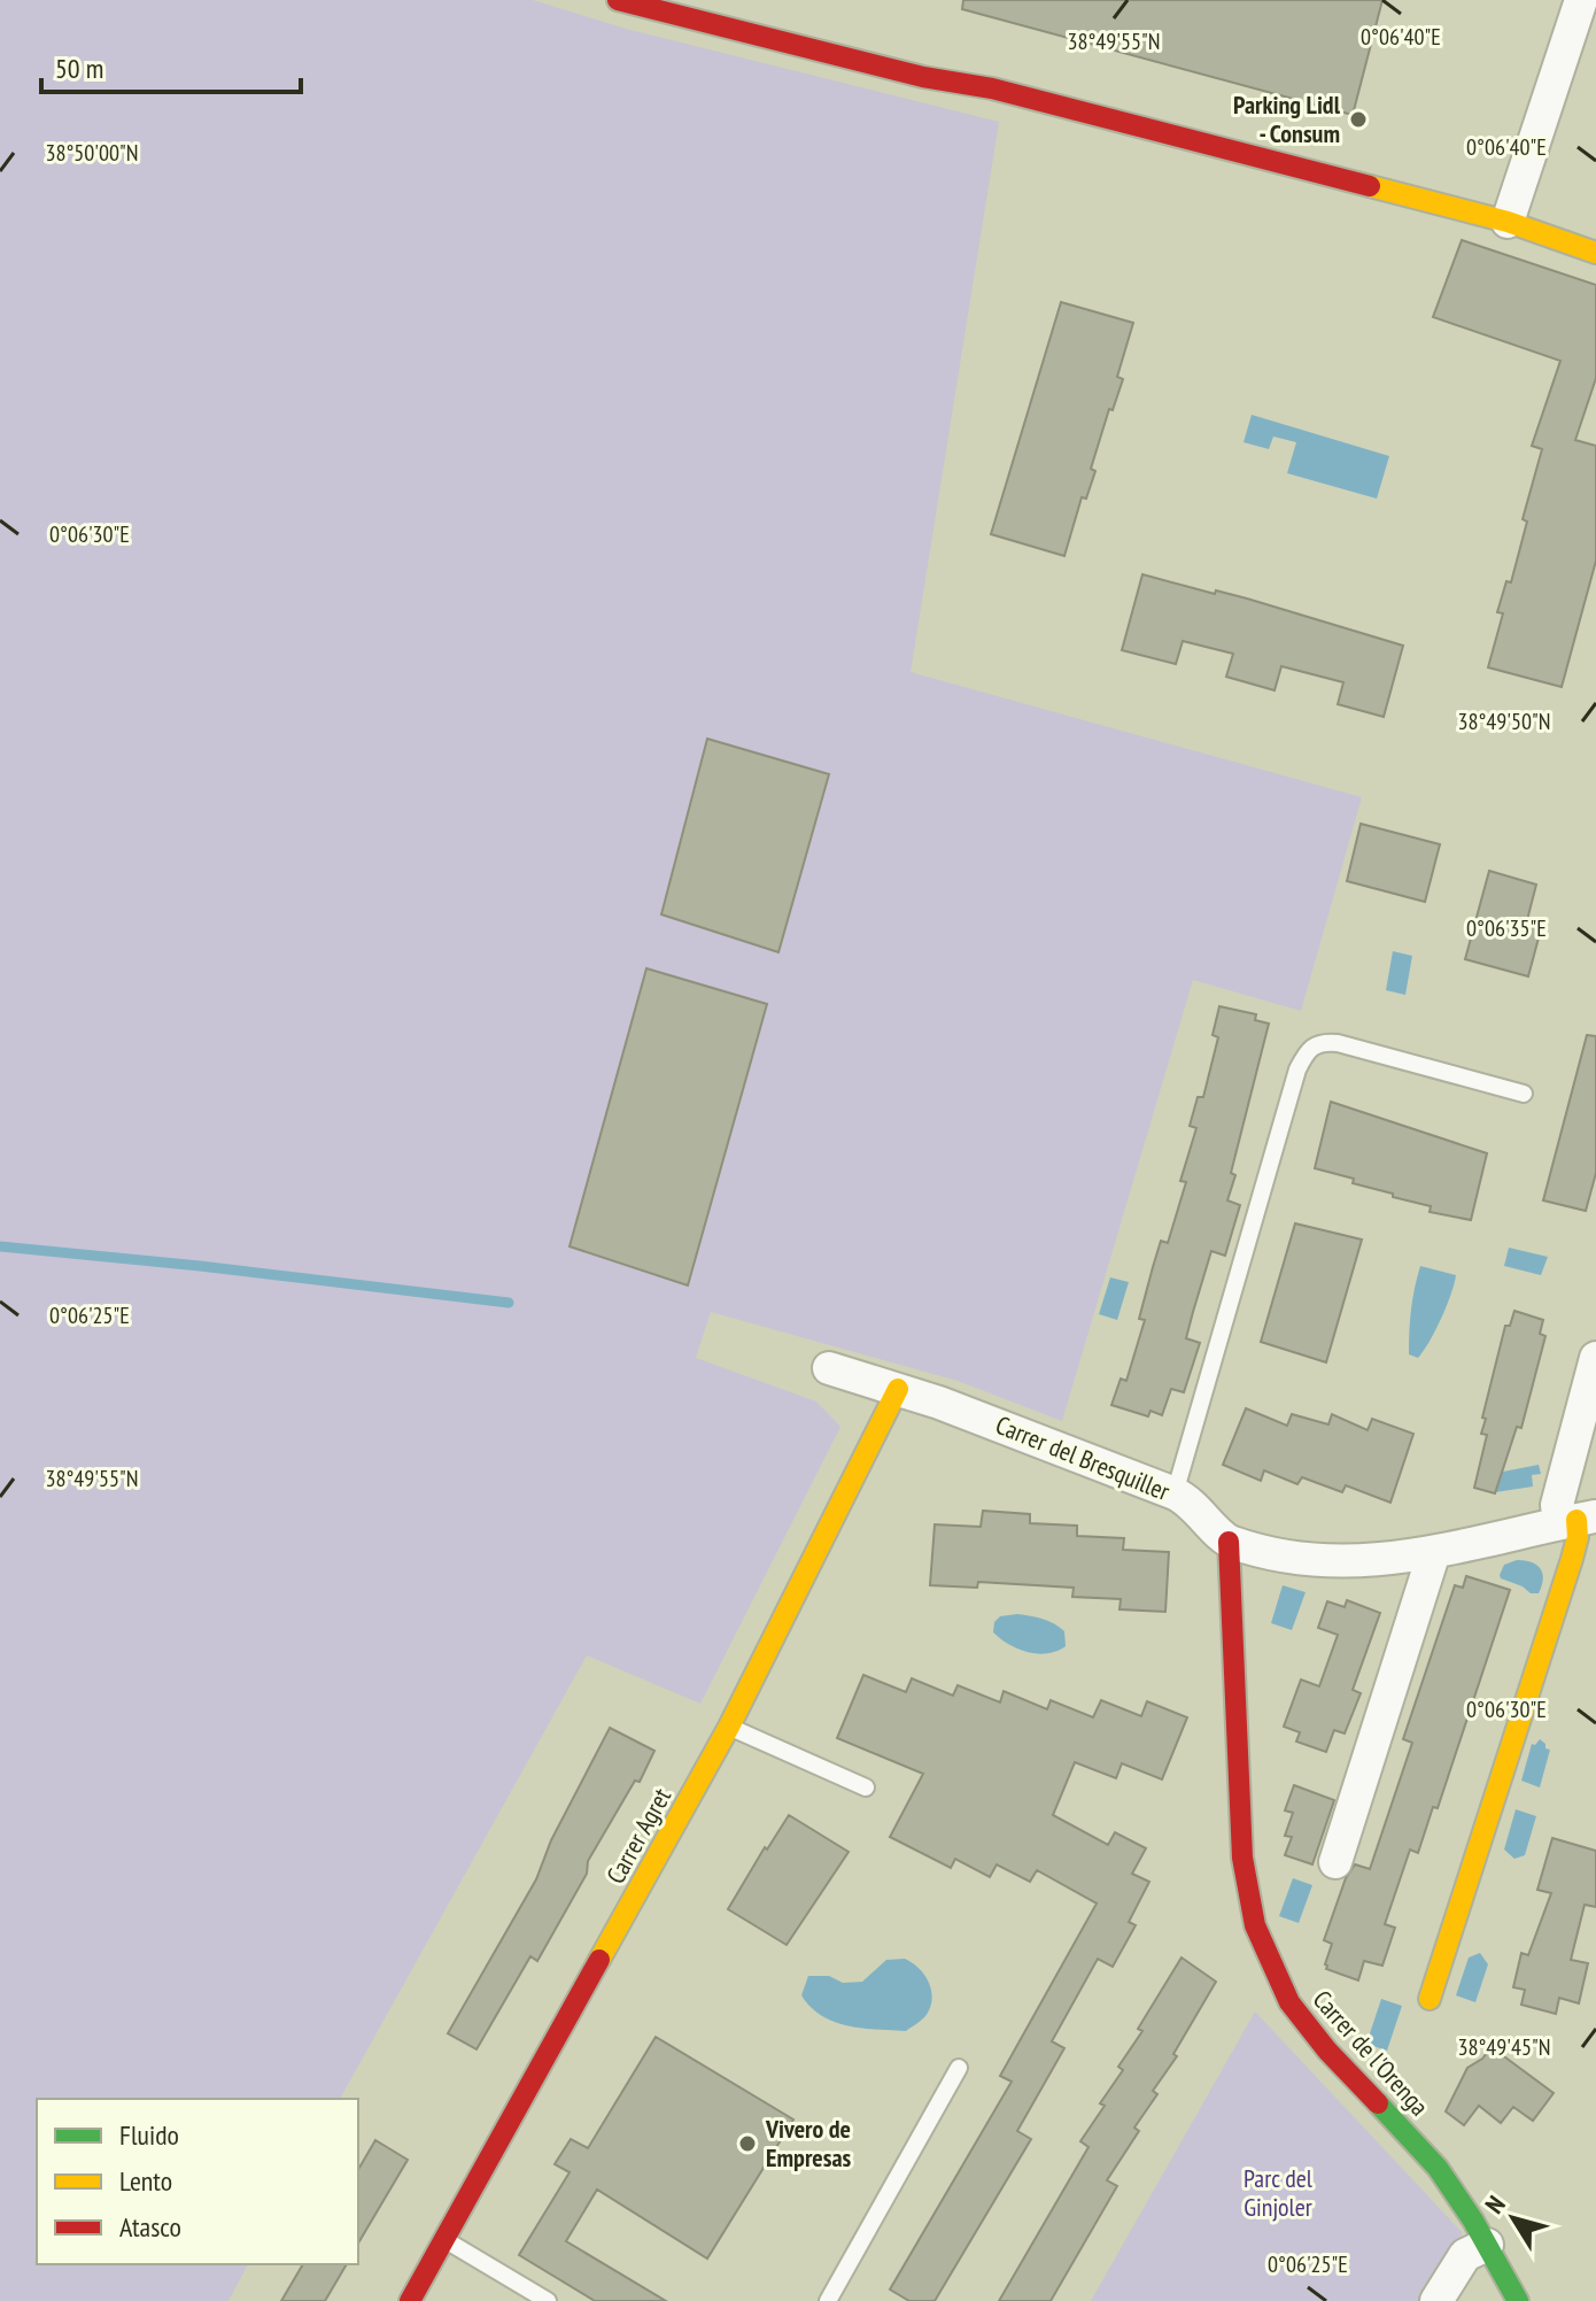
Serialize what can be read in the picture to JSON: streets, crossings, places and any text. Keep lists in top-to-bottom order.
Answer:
{
  "streets": {
    "street": ["Carrer del Bresquiller", "Carrer Agret", "Carrer de l'Orenga"]
  },
  "crossings": [
    ["Carrer del Bresquiller", "Carrer Agret"],
    ["Carrer del Bresquiller", "Carrer de l'Orenga"]
  ],
  "parks": ["Parc del Ginjoler"],
  "places": ["Parking Lidl - Consum", "Vivero de Empresas"],
  "legend": ["Fluido", "Lento", "Atasco"],
  "scale_bar": "50 m",
  "north": "top left",
  "coordinates": [
    "0°06'40\"E",
    "38°49'55\"N",
    "38°50'00\"N",
    "0°06'30\"E",
    "38°49'50\"N",
    "0°06'35\"E",
    "0°06'25\"E",
    "38°49'45\"N"
  ]
}
